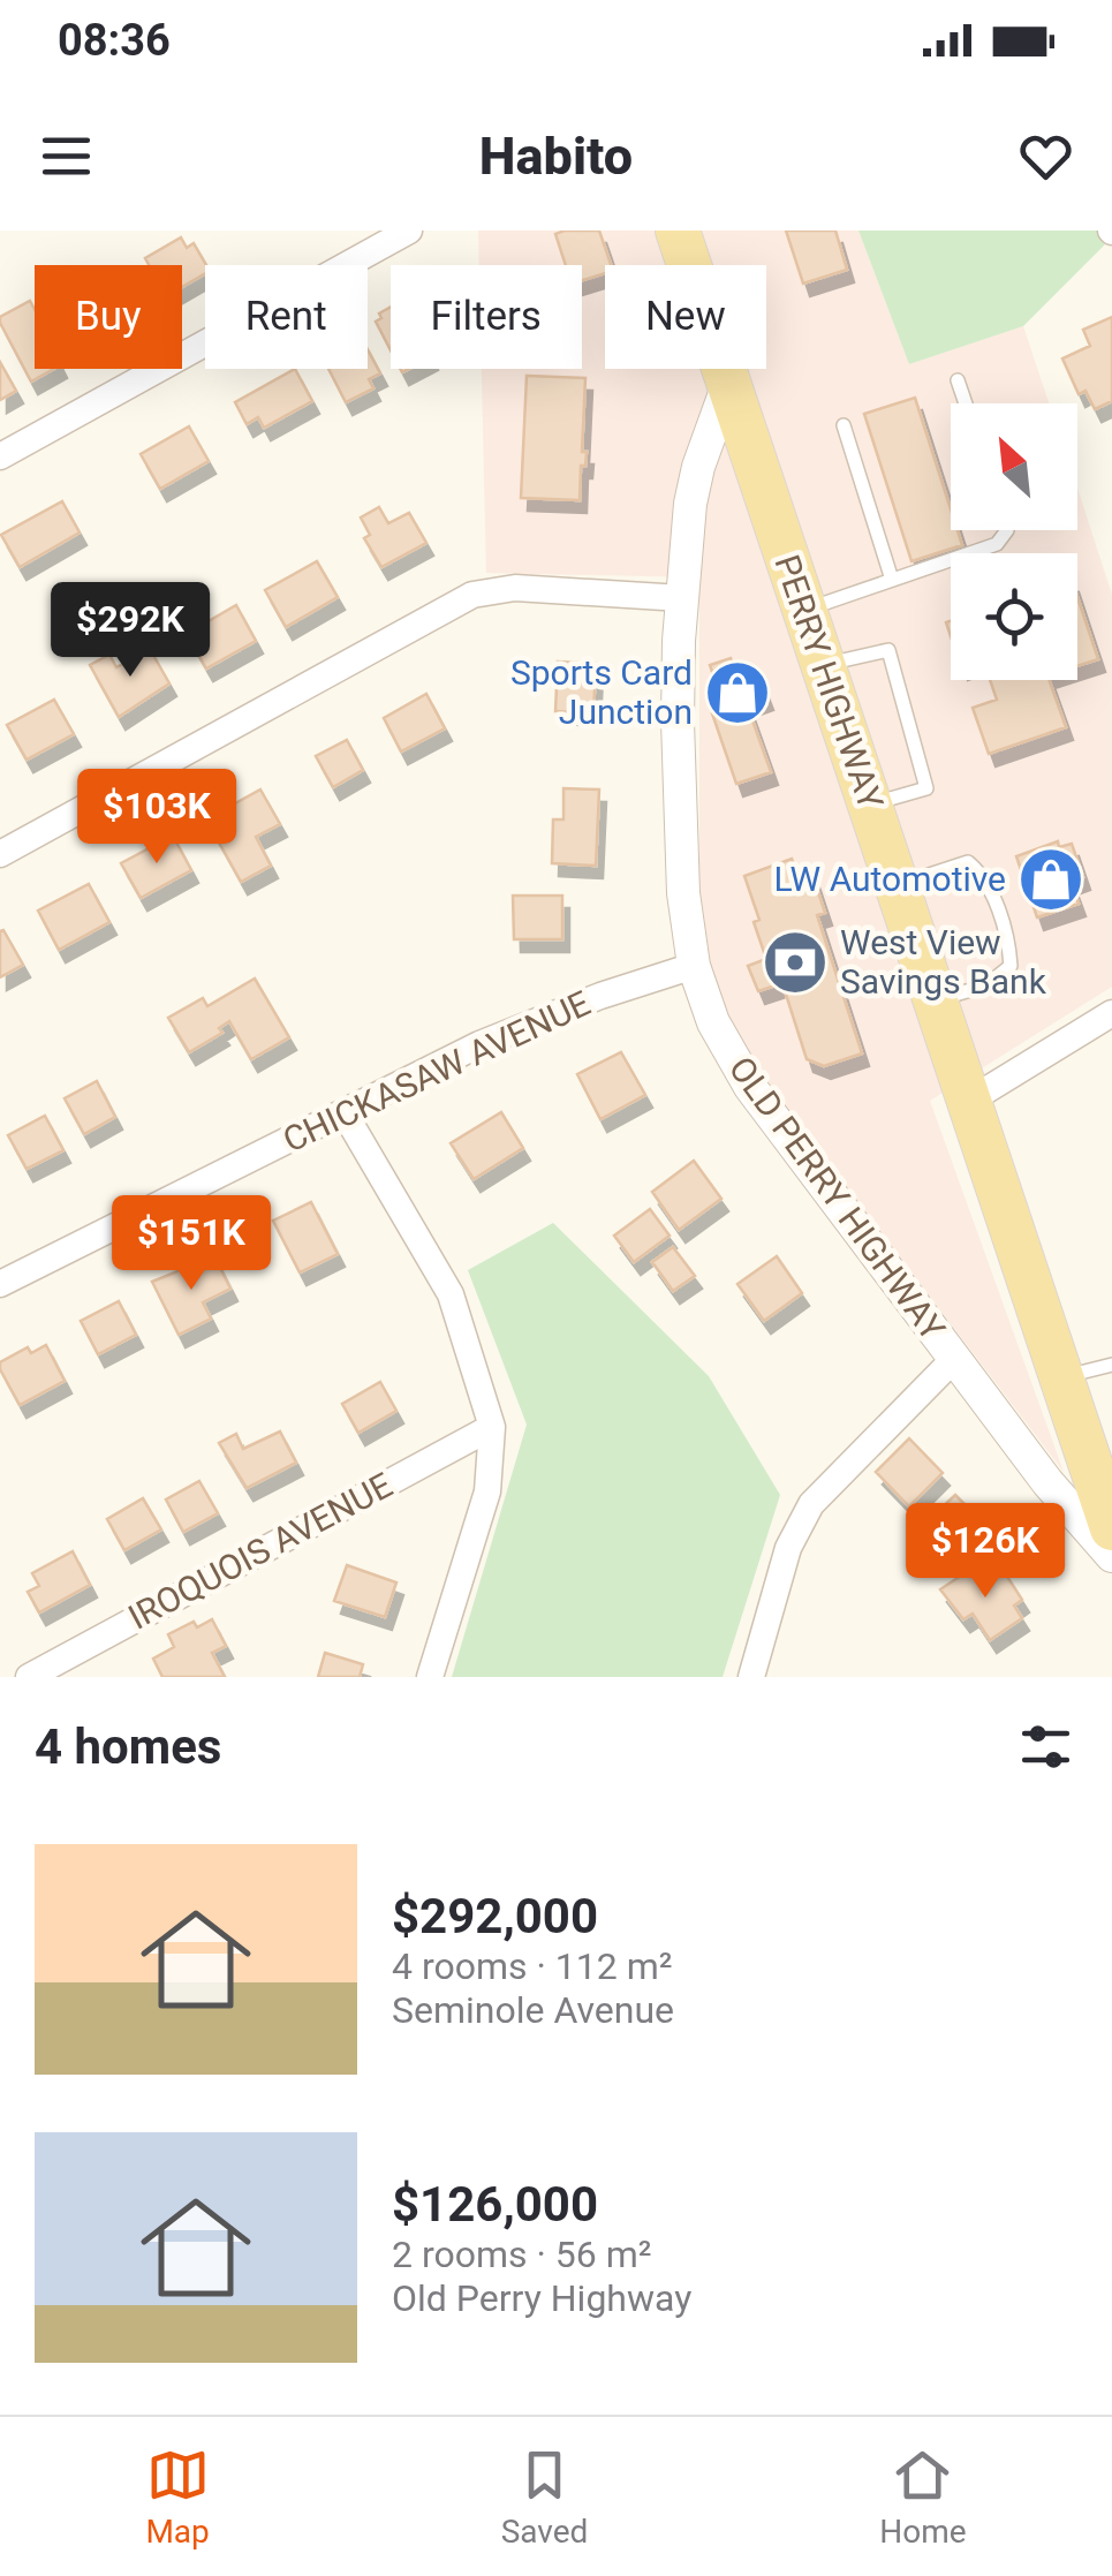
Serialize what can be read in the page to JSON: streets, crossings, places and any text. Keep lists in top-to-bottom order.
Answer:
{
  "streets": {
    "main road": ["PERRY HIGHWAY"],
    "street": ["CHICKASAW AVENUE", "OLD PERRY HIGHWAY", "IROQUOIS AVENUE"]
  },
  "crossings": [
    ["PERRY HIGHWAY", "OLD PERRY HIGHWAY"],
    ["CHICKASAW AVENUE", "OLD PERRY HIGHWAY"]
  ],
  "places": {
    "shop": ["Sports Card Junction", "LW Automotive"],
    "bank": ["West View Savings Bank"]
  },
  "north": "top left",
  "page": {
    "status": "08:36",
    "header": "Habito",
    "chip": [
      "Buy",
      "Rent",
      "Filters",
      "New"
    ],
    "price": [
      "$292K",
      "$103K",
      "$151K",
      "$126K"
    ],
    "heading": "4 homes",
    "list": [
      {
        "name": "$292,000",
        "note": "4 rooms · 112 m² · Seminole Avenue"
      },
      {
        "name": "$126,000",
        "note": "2 rooms · 56 m² · Old Perry Highway"
      }
    ],
    "tabs": ["Map", "Saved", "Home"]
  }
}
